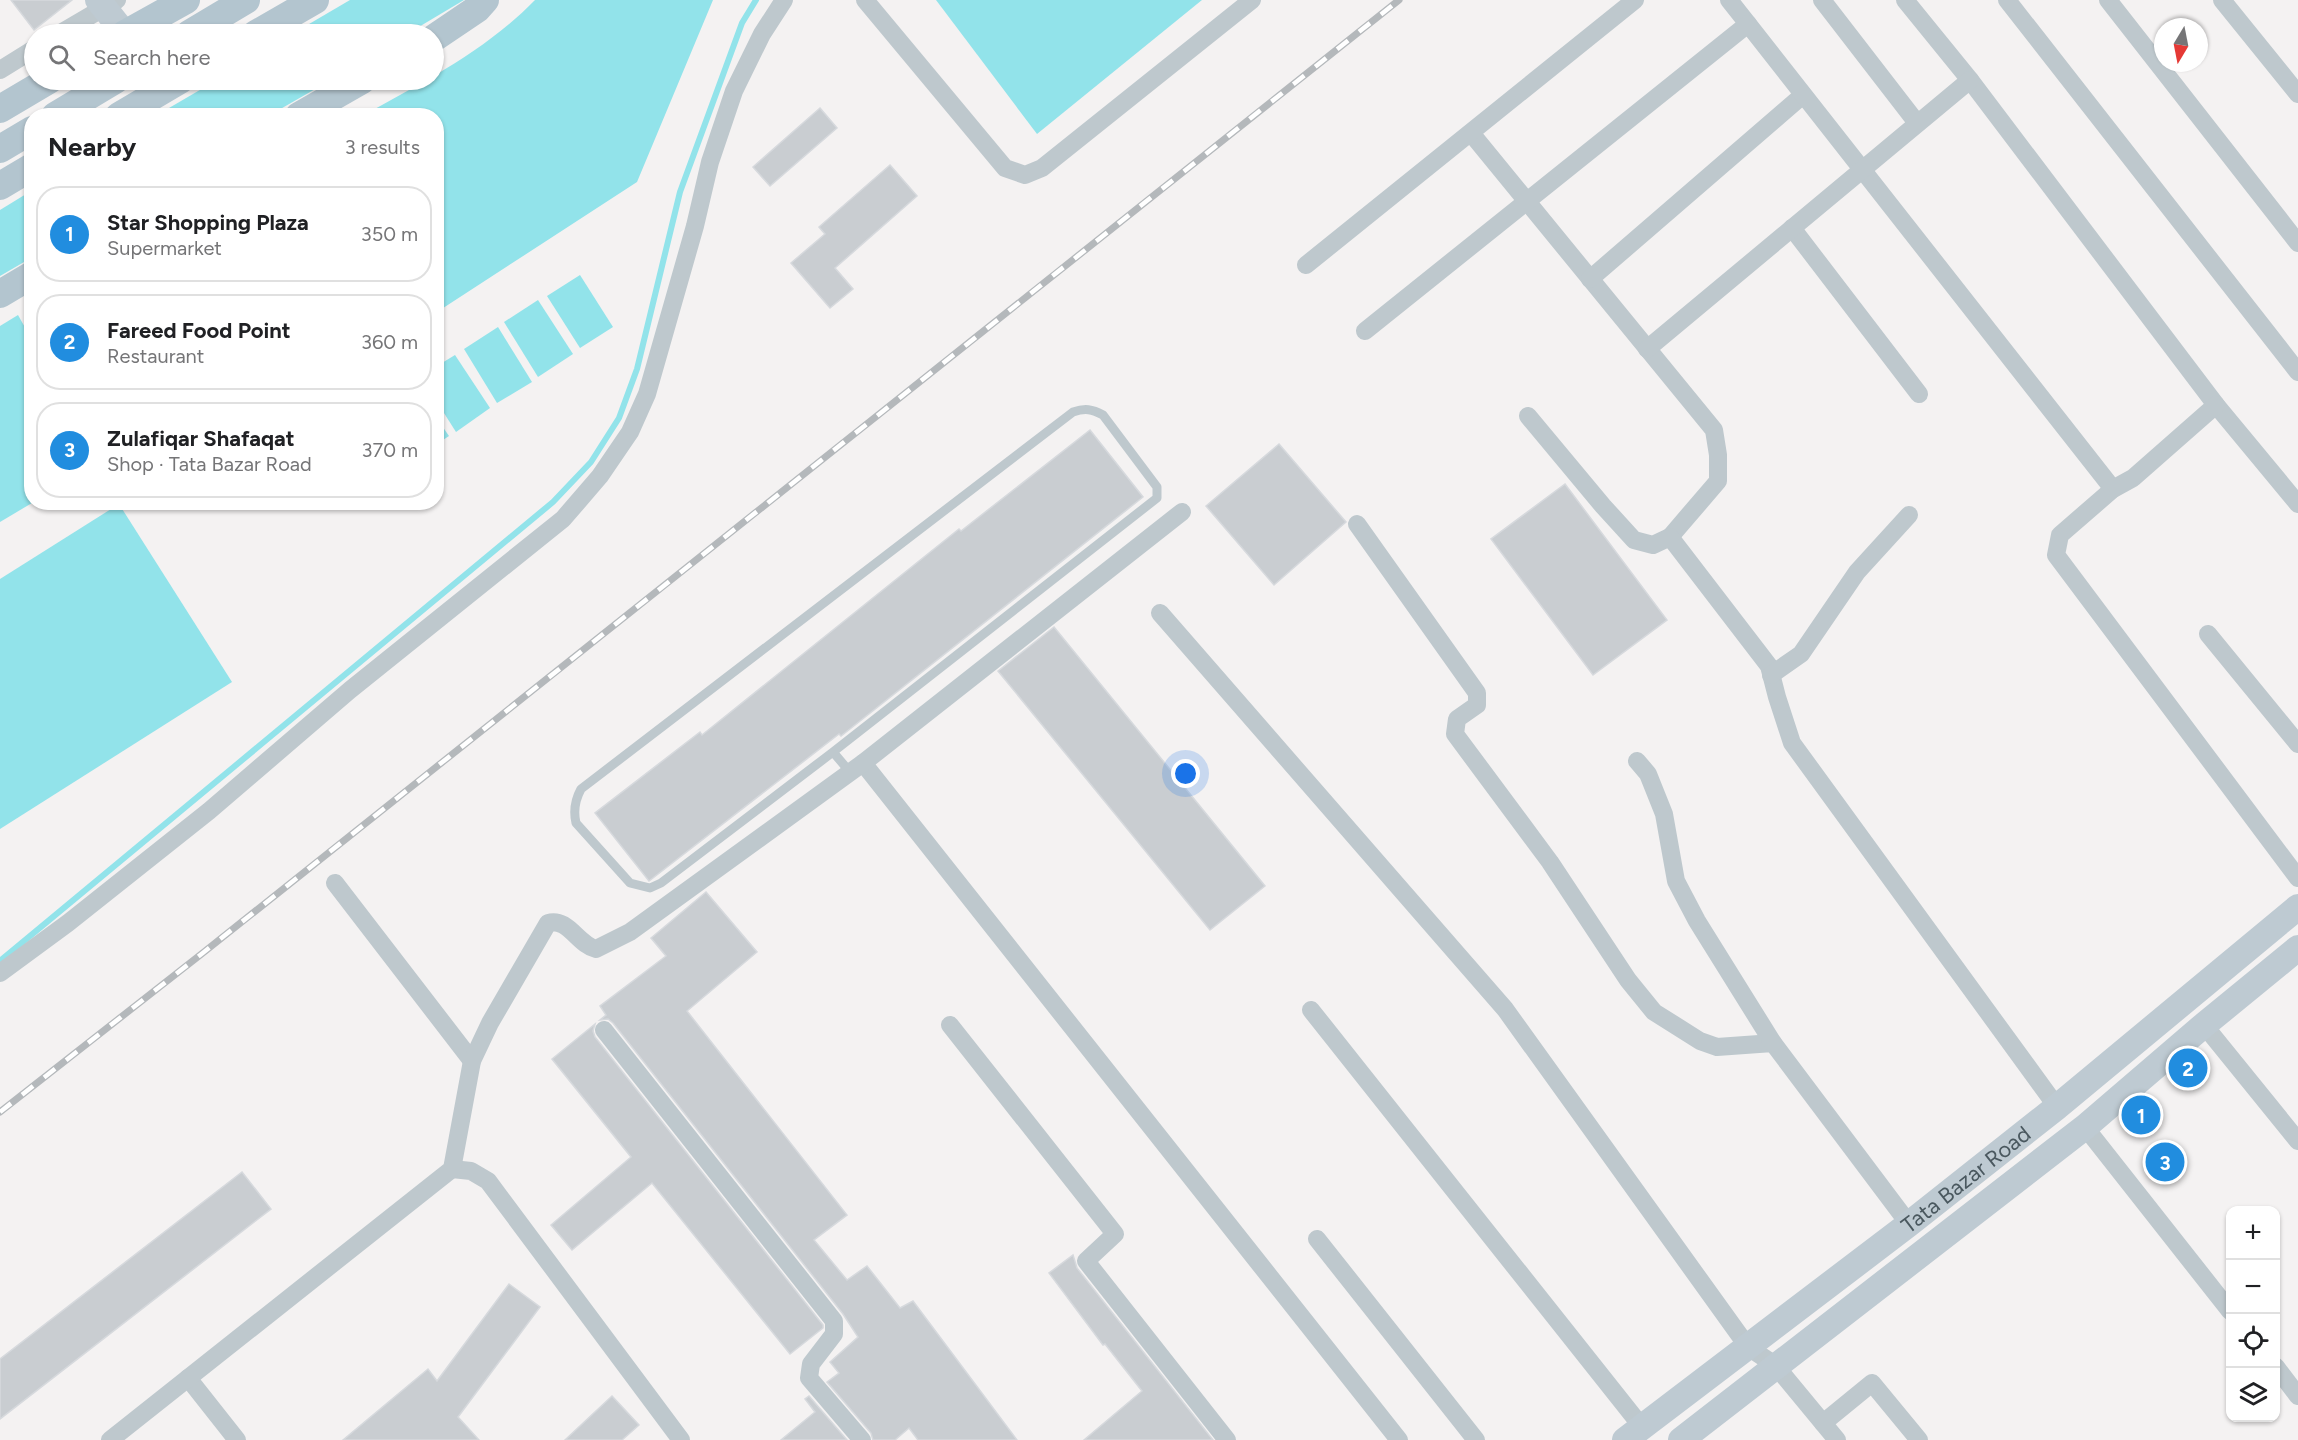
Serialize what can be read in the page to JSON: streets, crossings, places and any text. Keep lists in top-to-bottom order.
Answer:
{
  "streets": {
    "street": ["Tata Bazar Road"]
  },
  "north": "bottom",
  "page": {
    "search": "Search here",
    "heading": ["Nearby", "3 results"],
    "list": [
      {
        "mark": "1",
        "name": "Star Shopping Plaza",
        "note": "Supermarket",
        "value": "350 m"
      },
      {
        "mark": "2",
        "name": "Fareed Food Point",
        "note": "Restaurant",
        "value": "360 m"
      },
      {
        "mark": "3",
        "name": "Zulafiqar Shafaqat",
        "note": "Shop · Tata Bazar Road",
        "value": "370 m"
      }
    ],
    "pins": ["2", "1", "3"],
    "map_buttons": ["+", "−"]
  }
}
